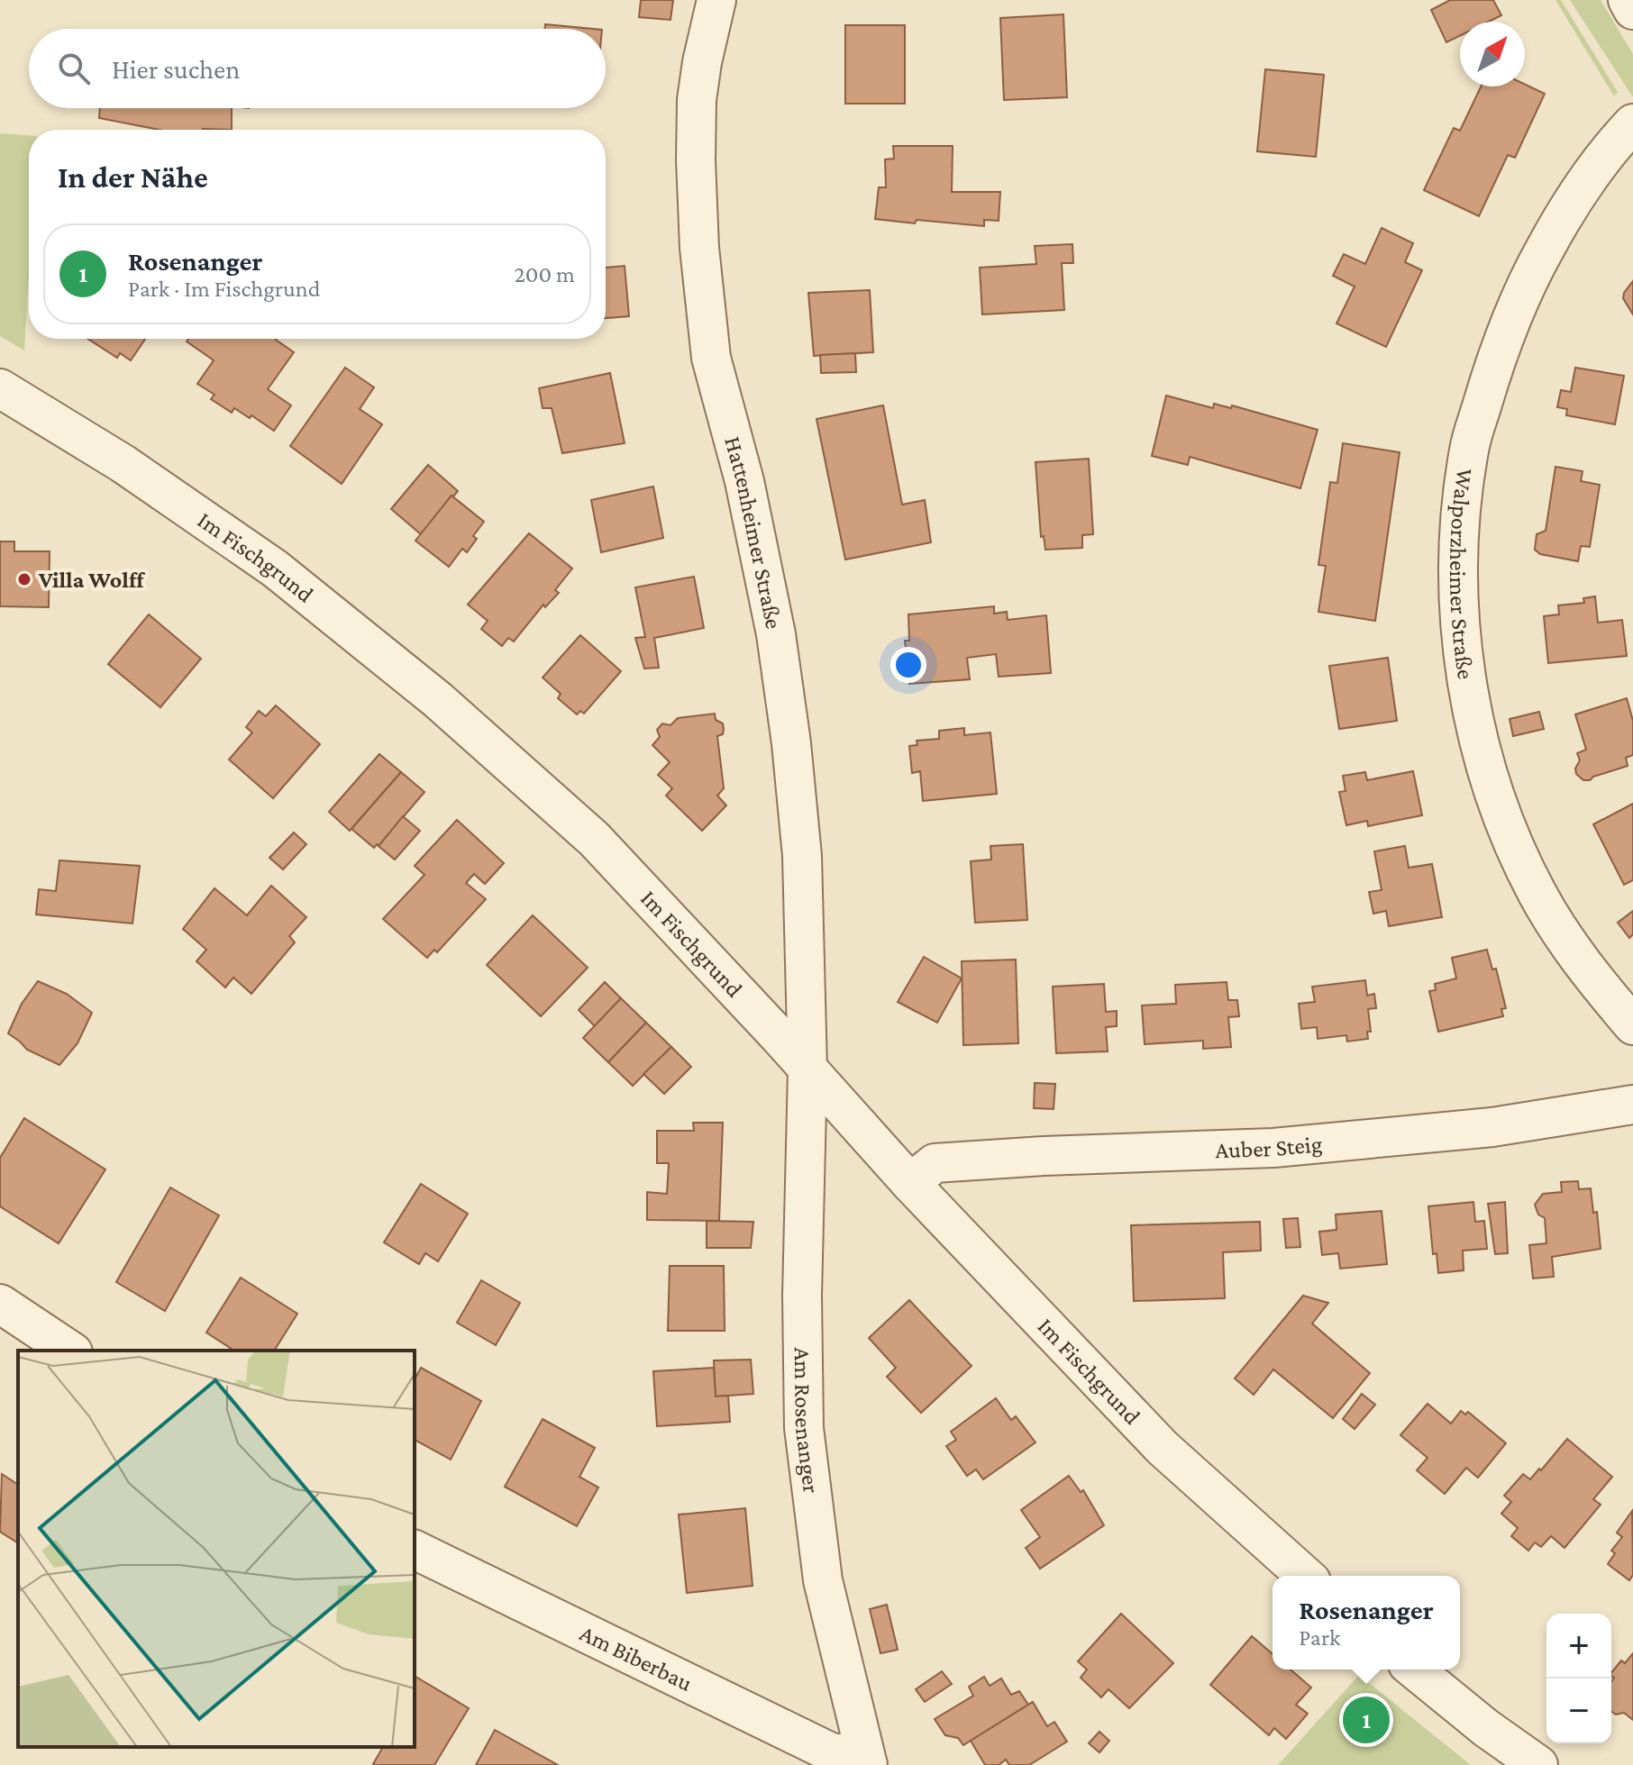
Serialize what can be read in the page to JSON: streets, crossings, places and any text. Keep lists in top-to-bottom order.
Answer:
{
  "streets": {
    "street": [
      "Hattenheimer Straße",
      "Im Fischgrund",
      "Walporzheimer Straße",
      "Auber Steig",
      "Am Rosenanger",
      "Am Biberbau"
    ]
  },
  "crossings": [
    ["Hattenheimer Straße", "Im Fischgrund"],
    ["Hattenheimer Straße", "Am Rosenanger"],
    ["Im Fischgrund", "Auber Steig"],
    ["Im Fischgrund", "Am Rosenanger"],
    ["Am Rosenanger", "Am Biberbau"]
  ],
  "places": ["Villa Wolff"],
  "north": "top right",
  "page": {
    "search": "Hier suchen",
    "heading": "In der Nähe",
    "list": [
      {
        "mark": "1",
        "name": "Rosenanger",
        "note": "Park · Im Fischgrund",
        "value": "200 m"
      }
    ],
    "popup": ["Rosenanger", "Park"],
    "map_buttons": ["+", "−"],
    "pins": "1"
  }
}
